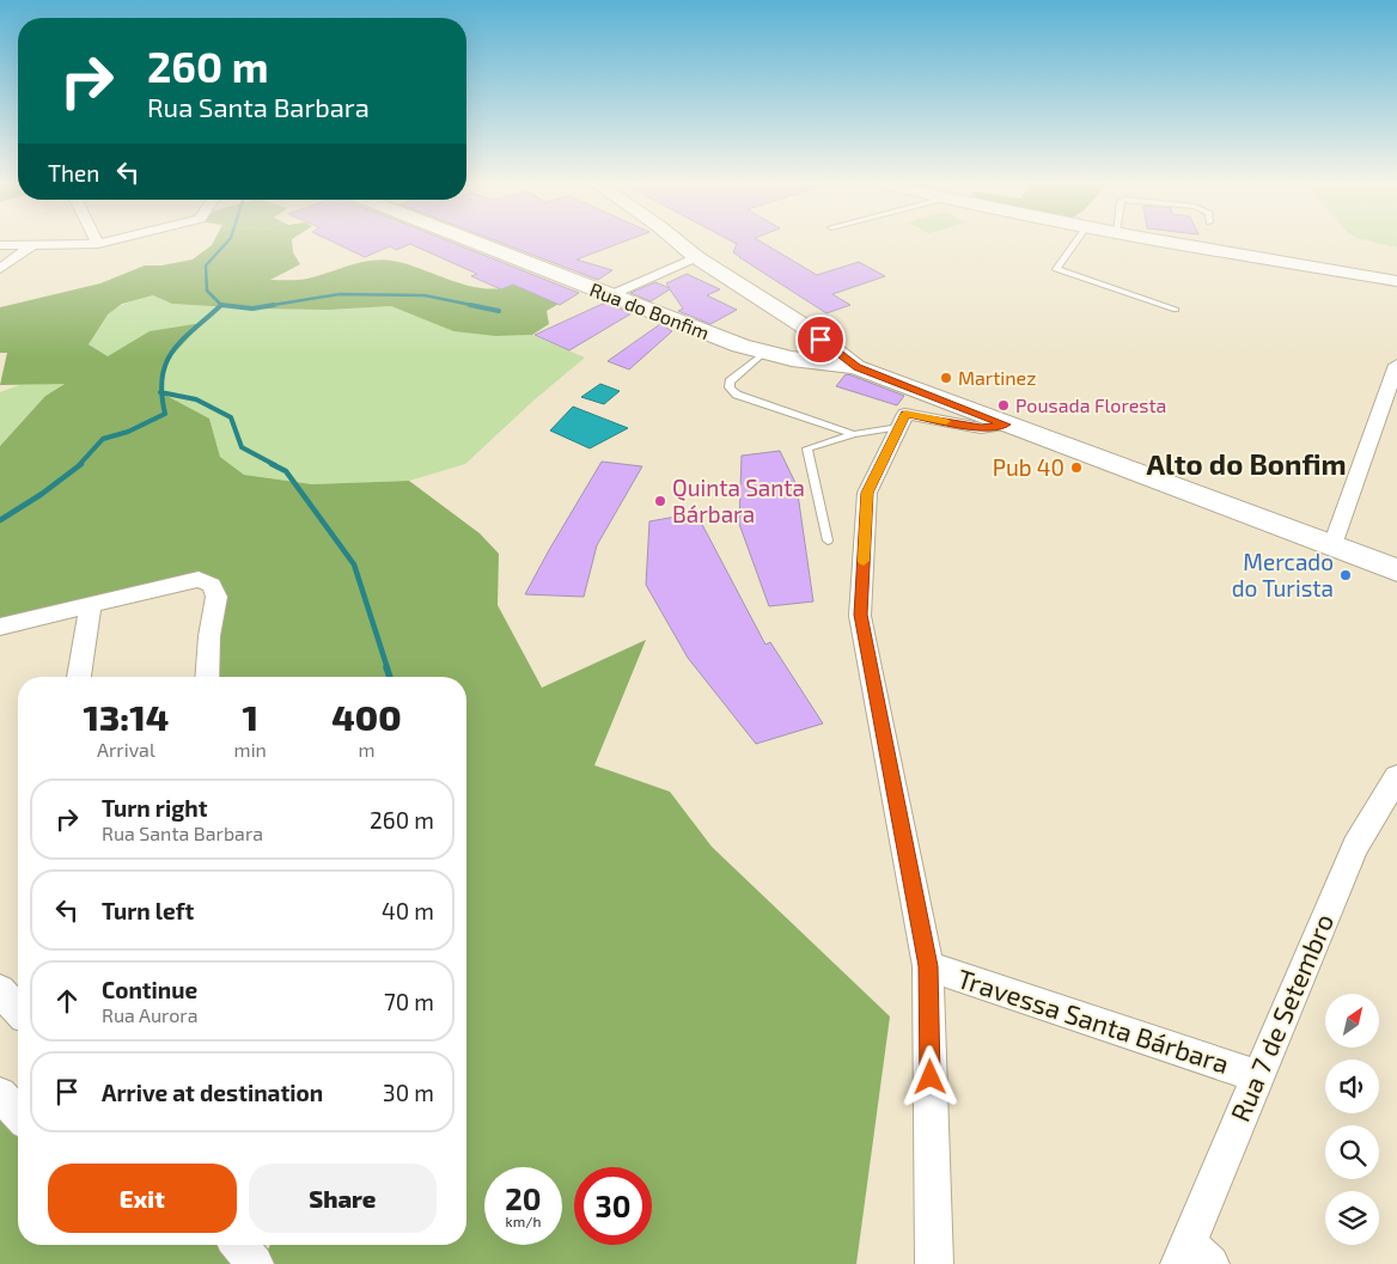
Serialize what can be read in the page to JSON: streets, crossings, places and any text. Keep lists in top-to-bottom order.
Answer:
{
  "streets": {
    "main road": ["Rua do Bonfim"],
    "street": ["Rua 7 de Setembro", "Travessa Santa Bárbara"]
  },
  "crossings": [
    ["Rua 7 de Setembro", "Travessa Santa Bárbara"]
  ],
  "districts": ["Alto do Bonfim"],
  "places": [
    "Martinez",
    "Pousada Floresta",
    "Pub 40",
    "Quinta Santa Bárbara",
    "Mercado do Turista"
  ],
  "north": "top right",
  "page": {
    "turn": ["260 m", "Rua Santa Barbara"],
    "then": "Then",
    "eta": [
      "13:14",
      "Arrival",
      "1",
      "min",
      "400",
      "m"
    ],
    "list": [
      {
        "name": "Turn right",
        "note": "Rua Santa Barbara",
        "value": "260 m"
      },
      {
        "name": "Turn left",
        "value": "40 m"
      },
      {
        "name": "Continue",
        "note": "Rua Aurora",
        "value": "70 m"
      },
      {
        "name": "Arrive at destination",
        "value": "30 m"
      }
    ],
    "buttons": ["Exit", "Share"],
    "speed": "20 km/h",
    "limit": "30"
  }
}
